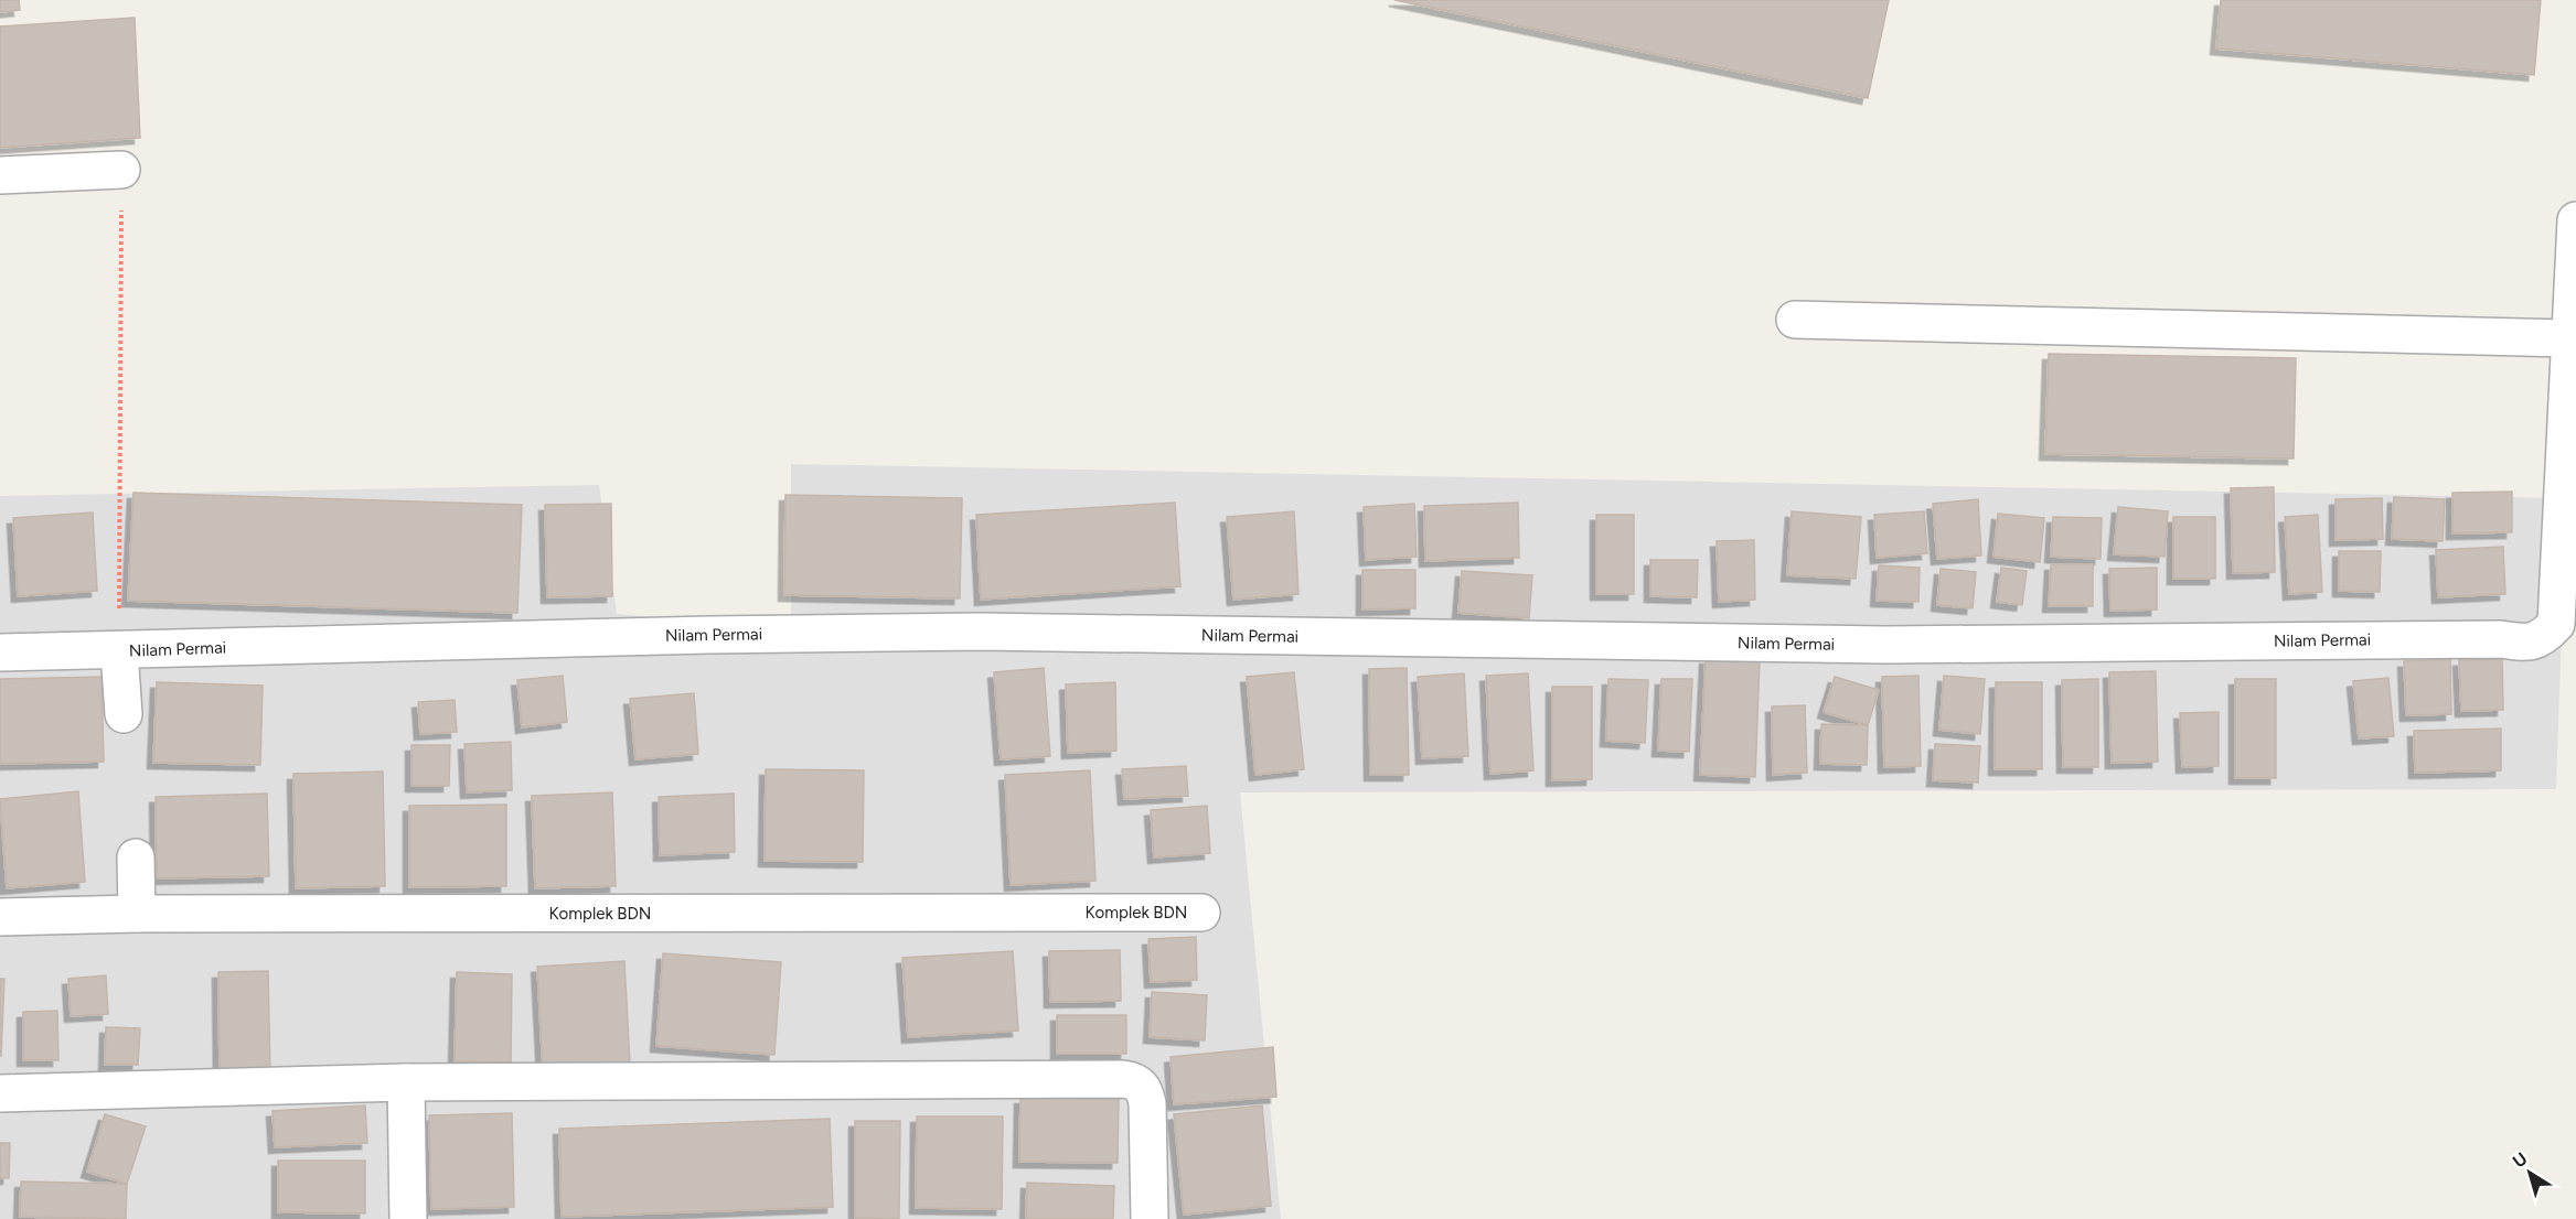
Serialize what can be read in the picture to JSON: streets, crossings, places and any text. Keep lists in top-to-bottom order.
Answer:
{
  "streets": {
    "street": ["Nilam Permai", "Komplek BDN"]
  },
  "north": "top left"
}
